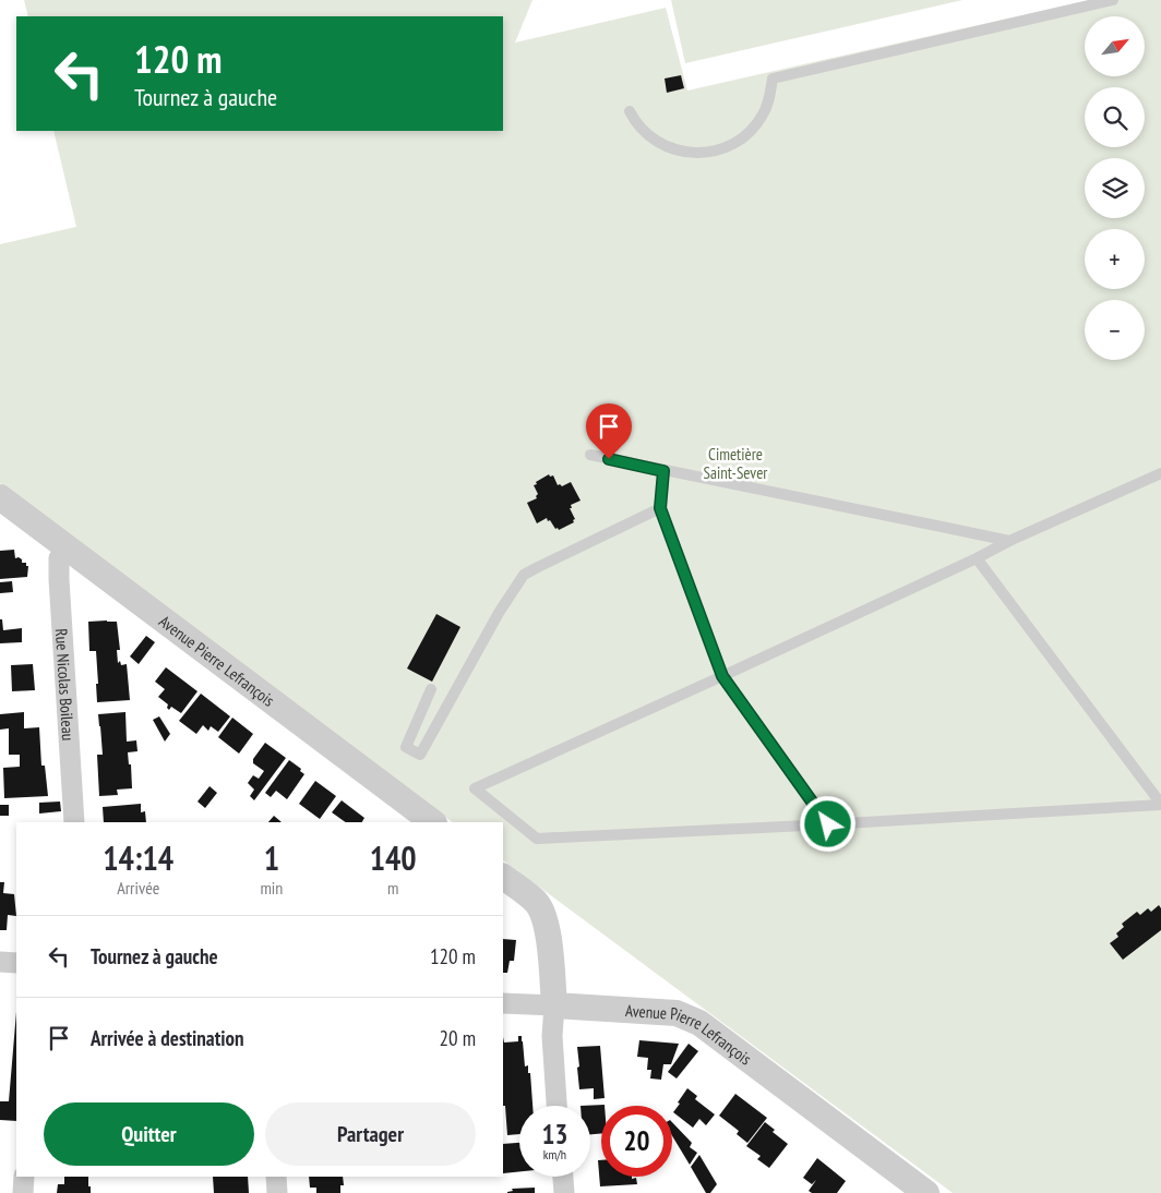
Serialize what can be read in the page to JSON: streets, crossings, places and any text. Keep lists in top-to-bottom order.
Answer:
{
  "streets": {
    "street": ["Avenue Pierre Lefrançois", "Rue Nicolas Boileau"]
  },
  "crossings": [
    ["Avenue Pierre Lefrançois", "Rue Nicolas Boileau"]
  ],
  "parks": ["Cimetière Saint-Sever"],
  "north": "top right",
  "page": {
    "map_buttons": ["+", "−"],
    "turn": ["120 m", "Tournez à gauche"],
    "eta": [
      "14:14",
      "Arrivée",
      "1",
      "min",
      "140",
      "m"
    ],
    "list": [
      {
        "name": "Tournez à gauche",
        "value": "120 m"
      },
      {
        "name": "Arrivée à destination",
        "value": "20 m"
      }
    ],
    "buttons": ["Quitter", "Partager"],
    "speed": "13 km/h",
    "limit": "20"
  }
}
